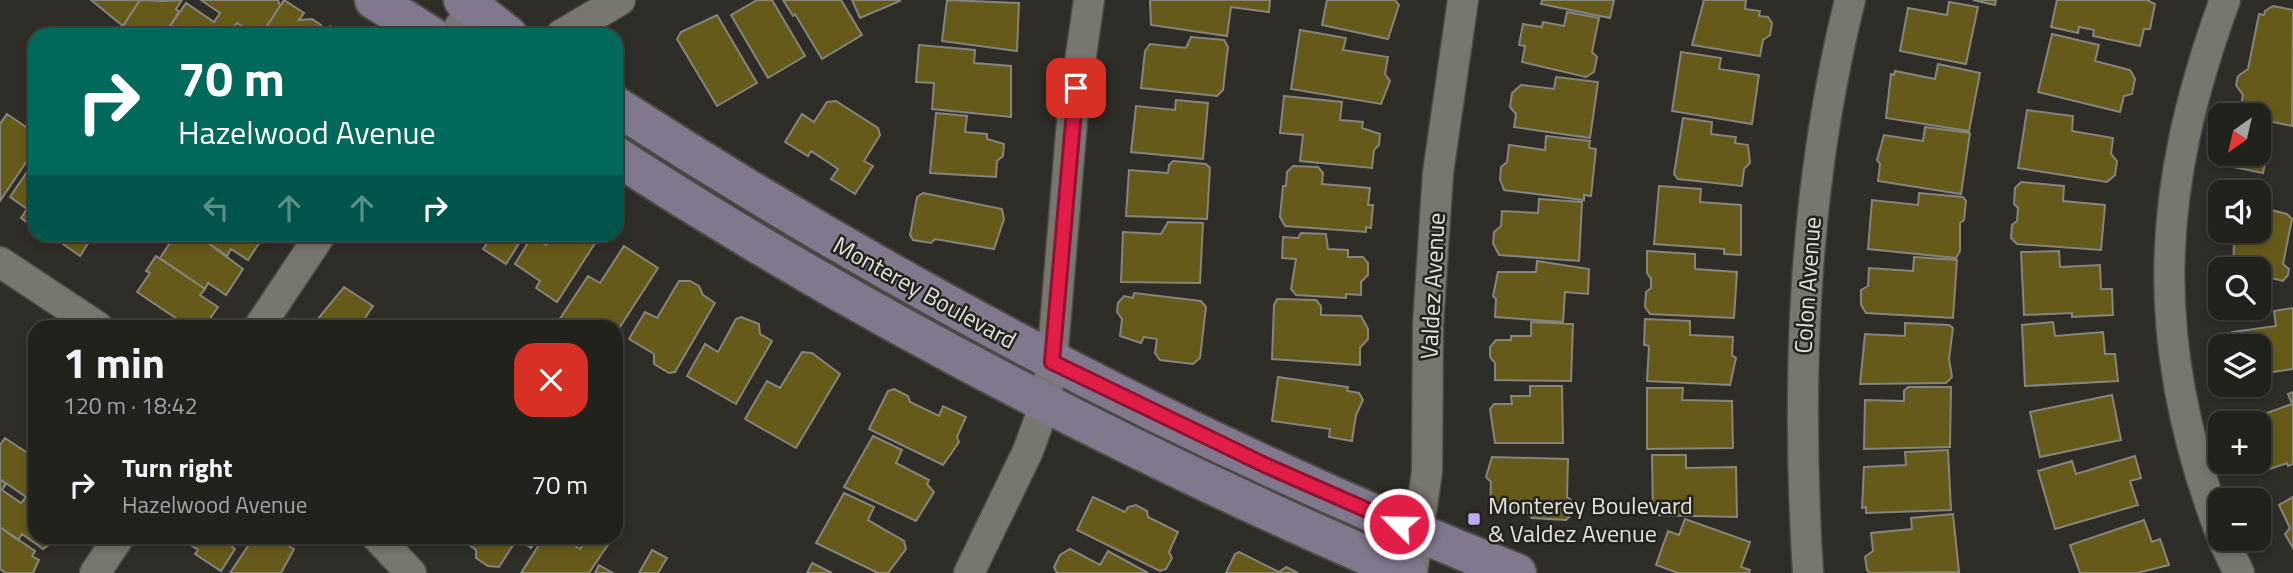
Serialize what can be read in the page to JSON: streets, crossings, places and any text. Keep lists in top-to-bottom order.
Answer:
{
  "streets": {
    "main road": ["Monterey Boulevard"],
    "street": ["Colon Avenue", "Valdez Avenue"]
  },
  "crossings": [
    ["Valdez Avenue", "Monterey Boulevard"]
  ],
  "places": {
    "transit": ["Monterey Boulevard & Valdez Avenue"]
  },
  "north": "bottom left",
  "page": {
    "turn": ["70 m", "Hazelwood Avenue"],
    "map_buttons": ["+", "−"],
    "heading": ["1 min", "120 m · 18:42"],
    "list": [
      {
        "name": "Turn right",
        "note": "Hazelwood Avenue",
        "value": "70 m"
      }
    ]
  }
}
